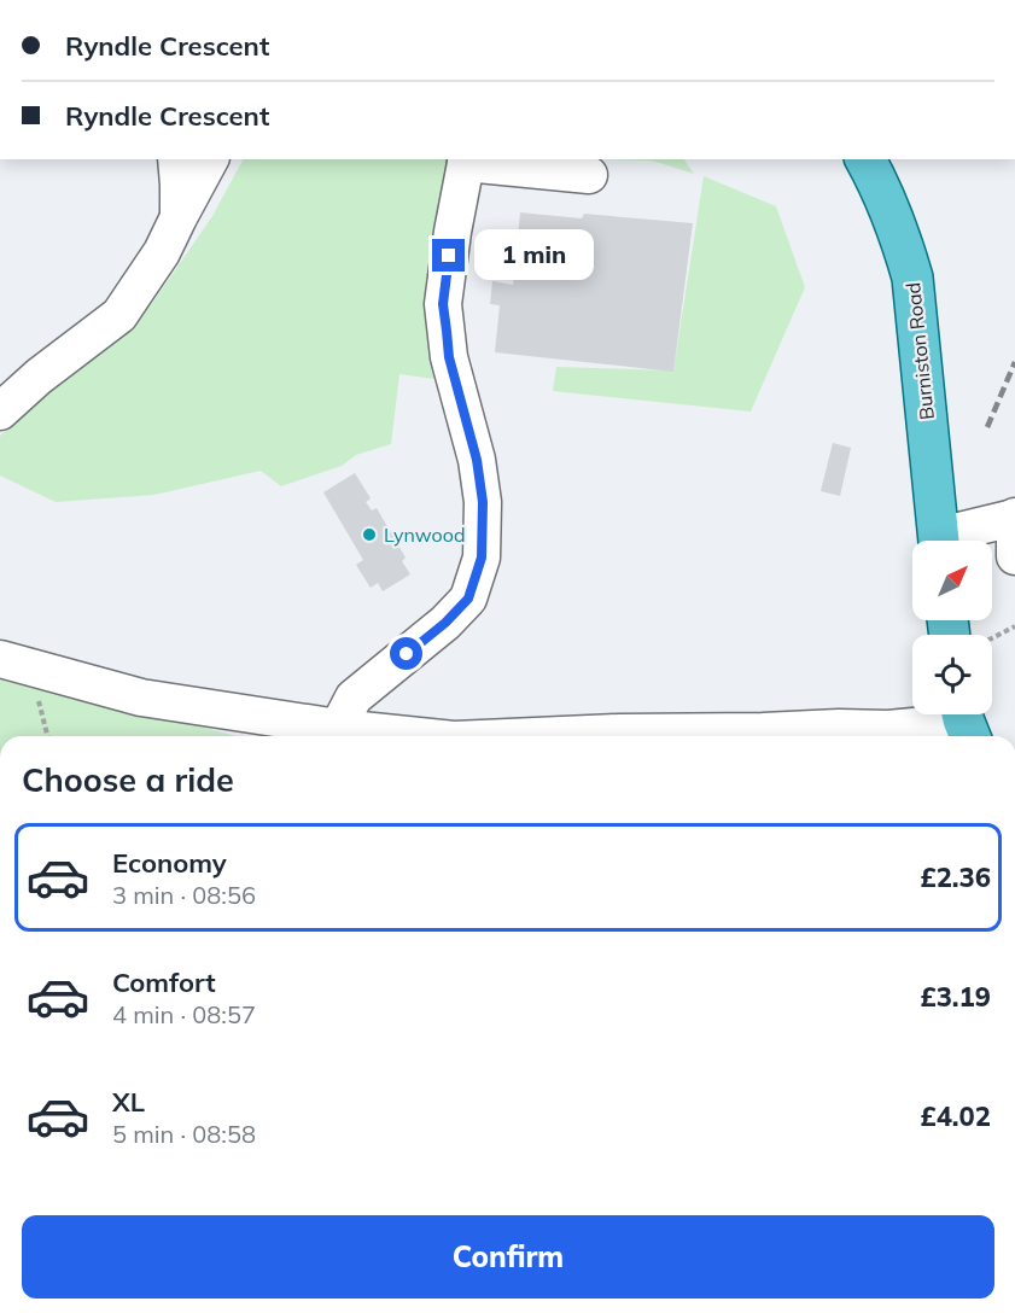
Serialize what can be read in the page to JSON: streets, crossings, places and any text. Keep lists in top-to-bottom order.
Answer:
{
  "streets": {
    "main road": ["Burniston Road"]
  },
  "places": ["Lynwood"],
  "north": "top right",
  "page": {
    "banner": ["Ryndle Crescent", "Ryndle Crescent"],
    "bubble": "1 min",
    "heading": "Choose a ride",
    "list": [
      {
        "name": "Economy",
        "note": "3 min · 08:56",
        "value": "£2.36"
      },
      {
        "name": "Comfort",
        "note": "4 min · 08:57",
        "value": "£3.19"
      },
      {
        "name": "XL",
        "note": "5 min · 08:58",
        "value": "£4.02"
      }
    ],
    "buttons": "Confirm"
  }
}
